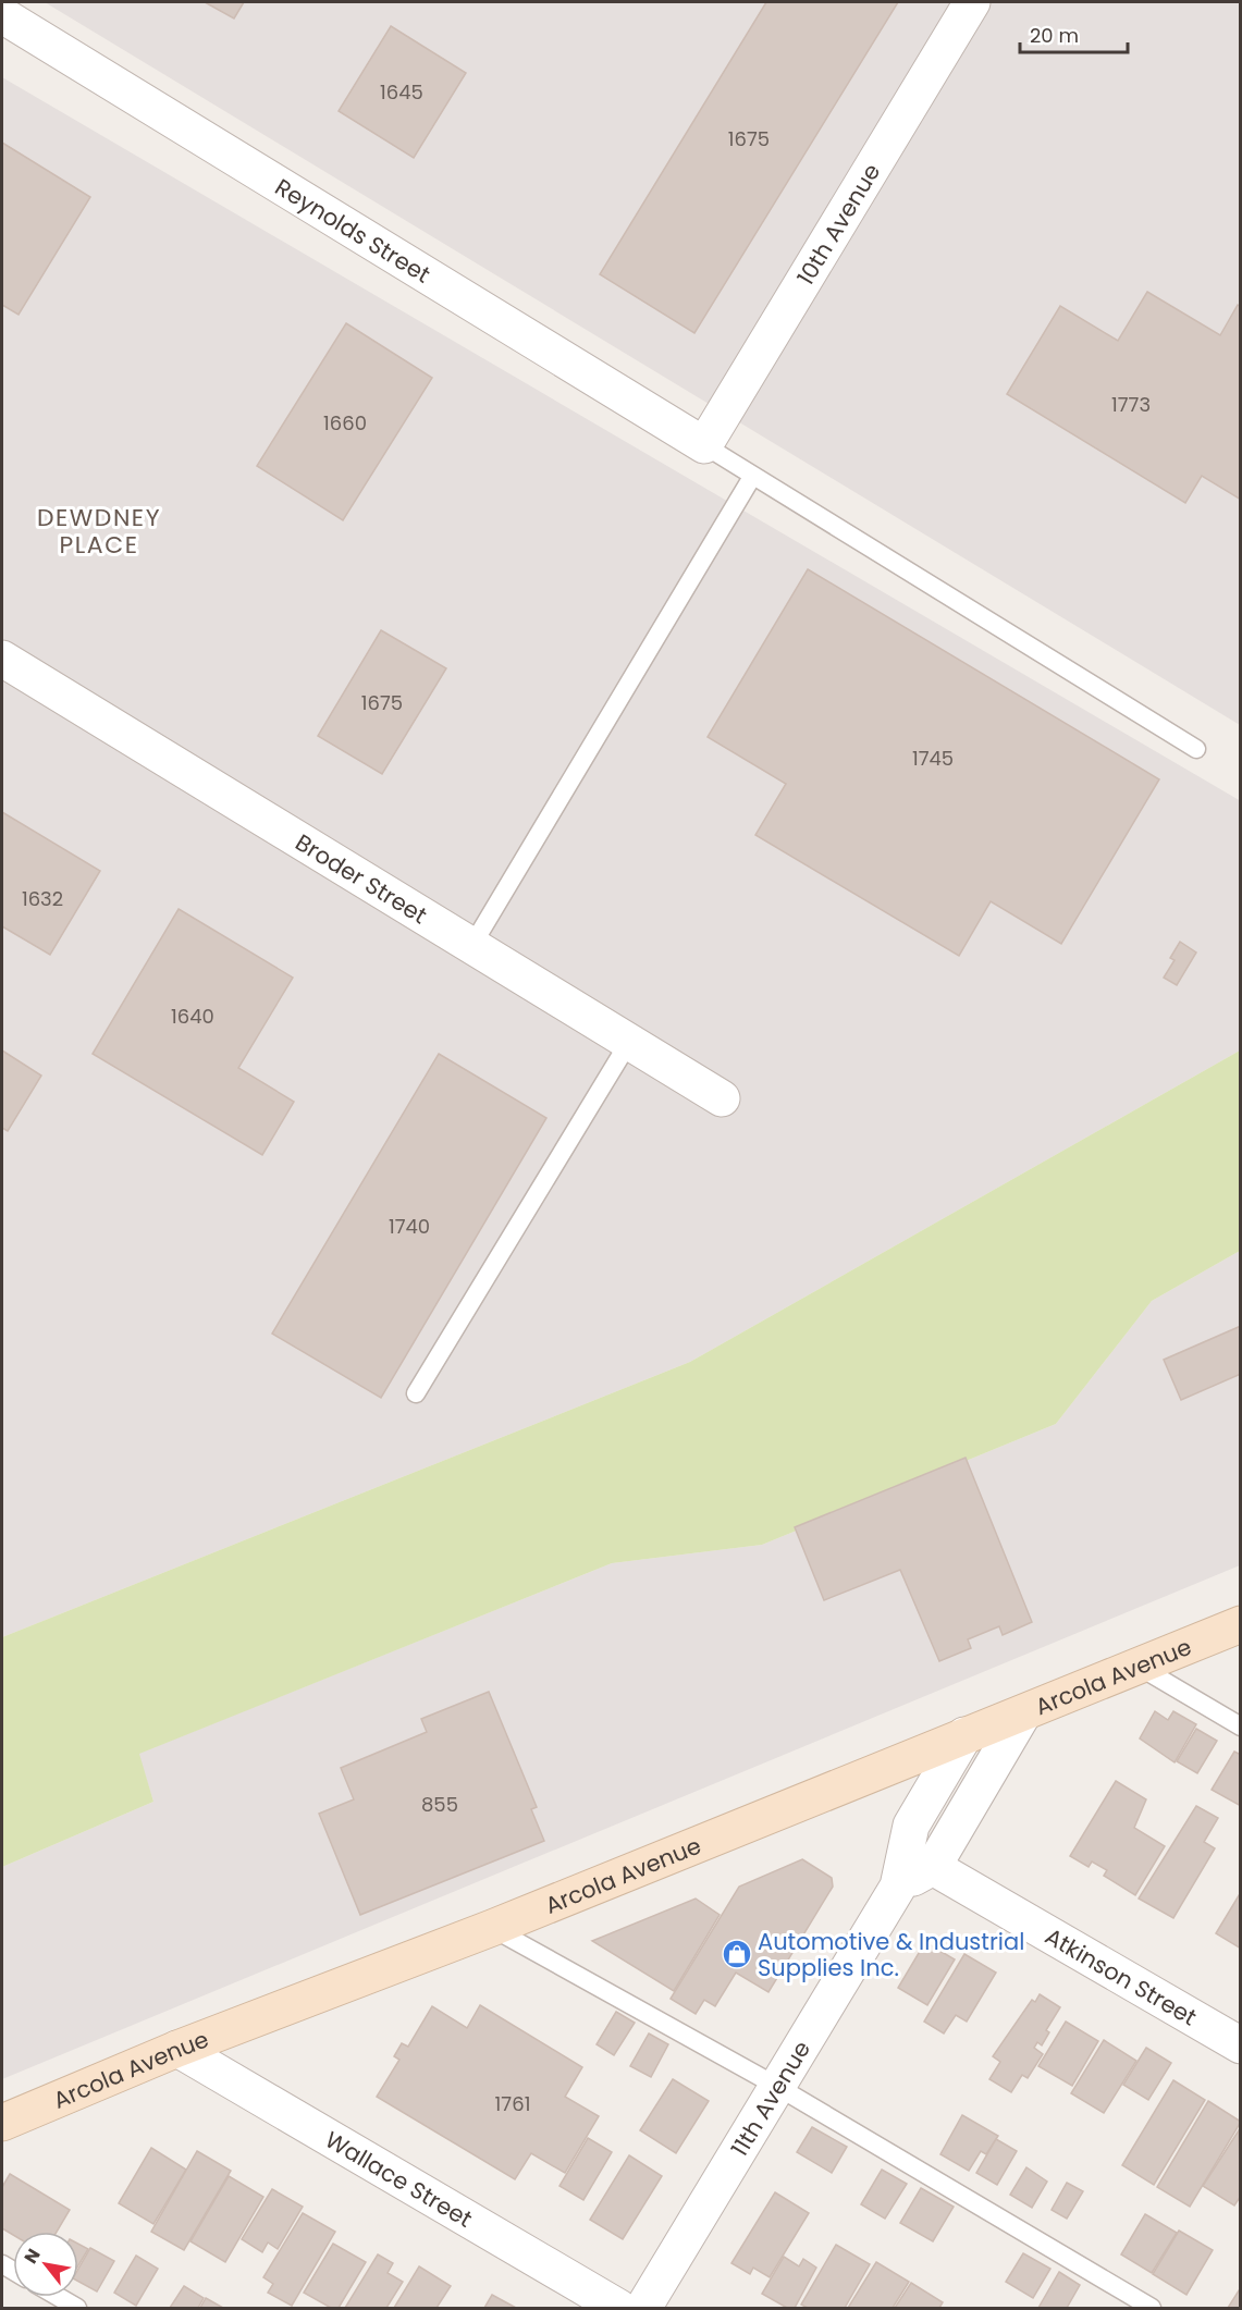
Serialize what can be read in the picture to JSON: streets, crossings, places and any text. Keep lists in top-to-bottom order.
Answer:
{
  "streets": {
    "main road": ["Arcola Avenue"],
    "street": [
      "10th Avenue",
      "Reynolds Street",
      "Broder Street",
      "Atkinson Street",
      "11th Avenue",
      "Wallace Street"
    ]
  },
  "crossings": [
    ["10th Avenue", "Reynolds Street"],
    ["Arcola Avenue", "11th Avenue"],
    ["Arcola Avenue", "Wallace Street"],
    ["Atkinson Street", "11th Avenue"]
  ],
  "districts": ["DEWDNEY PLACE"],
  "places": {
    "shop": ["Automotive & Industrial Supplies Inc."]
  },
  "house_numbers": [
    "1645",
    "1675",
    "1773",
    "1660",
    "1675",
    "1745",
    "1632",
    "1640",
    "1740",
    "855",
    "1761"
  ],
  "scale_bar": "20 m",
  "north": "top left"
}
